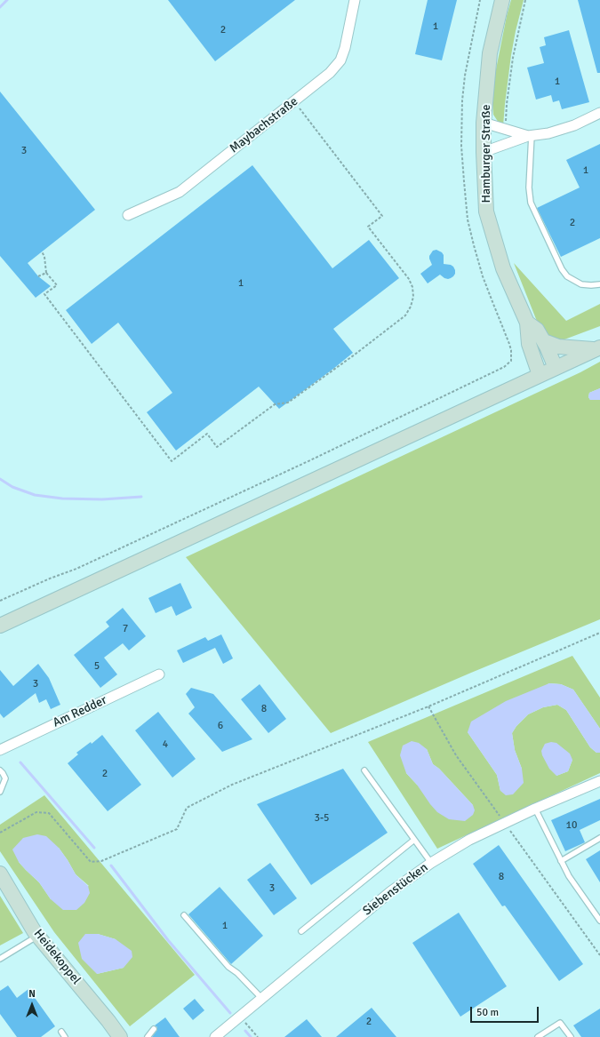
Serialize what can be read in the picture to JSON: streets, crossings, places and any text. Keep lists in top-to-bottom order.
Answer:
{
  "streets": {
    "main road": ["Hamburger Straße", "Heidekoppel"],
    "street": ["Maybachstraße", "Am Redder", "Siebenstücken"]
  },
  "house_numbers": [
    "1",
    "2",
    "1",
    "3",
    "1",
    "2",
    "1",
    "7",
    "5",
    "3",
    "8",
    "6",
    "4",
    "2",
    "3-5",
    "10",
    "8",
    "3",
    "1",
    "2"
  ],
  "scale_bar": "50 m",
  "north": "top"
}
